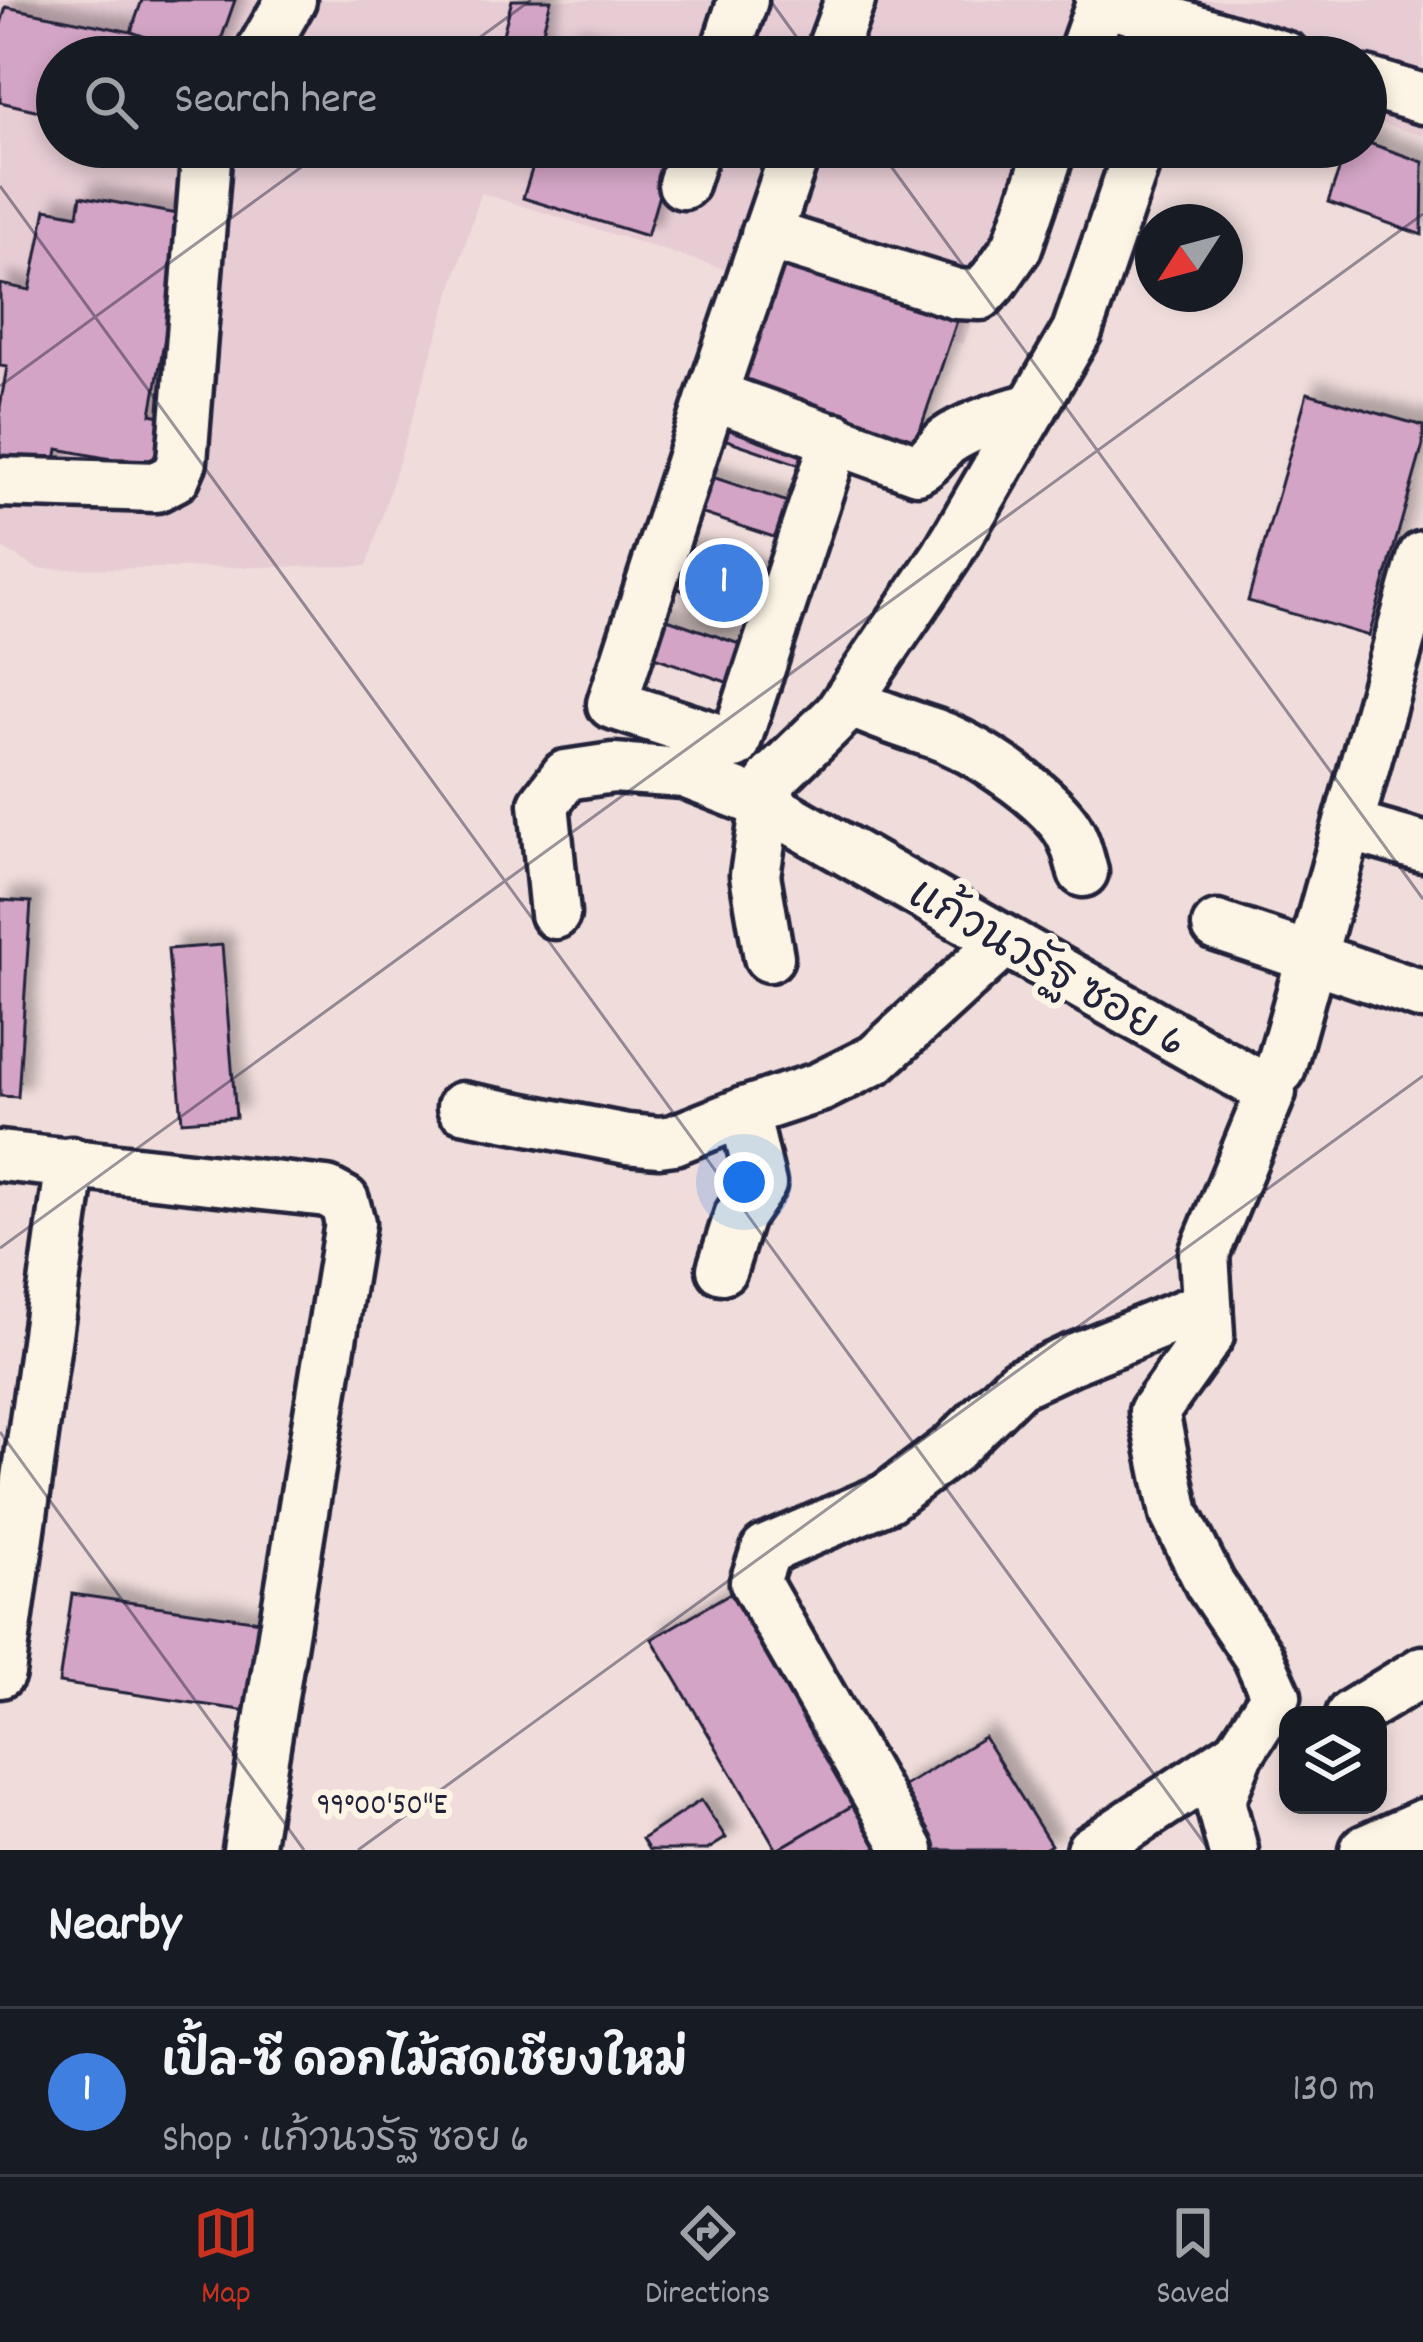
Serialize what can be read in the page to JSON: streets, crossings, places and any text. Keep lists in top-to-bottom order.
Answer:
{
  "streets": {
    "street": ["แก้วนวรัฐ ซอย 6"]
  },
  "north": "bottom left",
  "page": {
    "search": "Search here",
    "pins": "1",
    "heading": "Nearby",
    "list": [
      {
        "mark": "1",
        "name": "เปิ้ล-ซี ดอกไม้สดเชียงใหม่",
        "note": "Shop · แก้วนวรัฐ ซอย 6",
        "value": "130 m"
      }
    ],
    "nav": ["Map", "Directions", "Saved"]
  },
  "coordinates": ["99°00'50\"E"]
}
